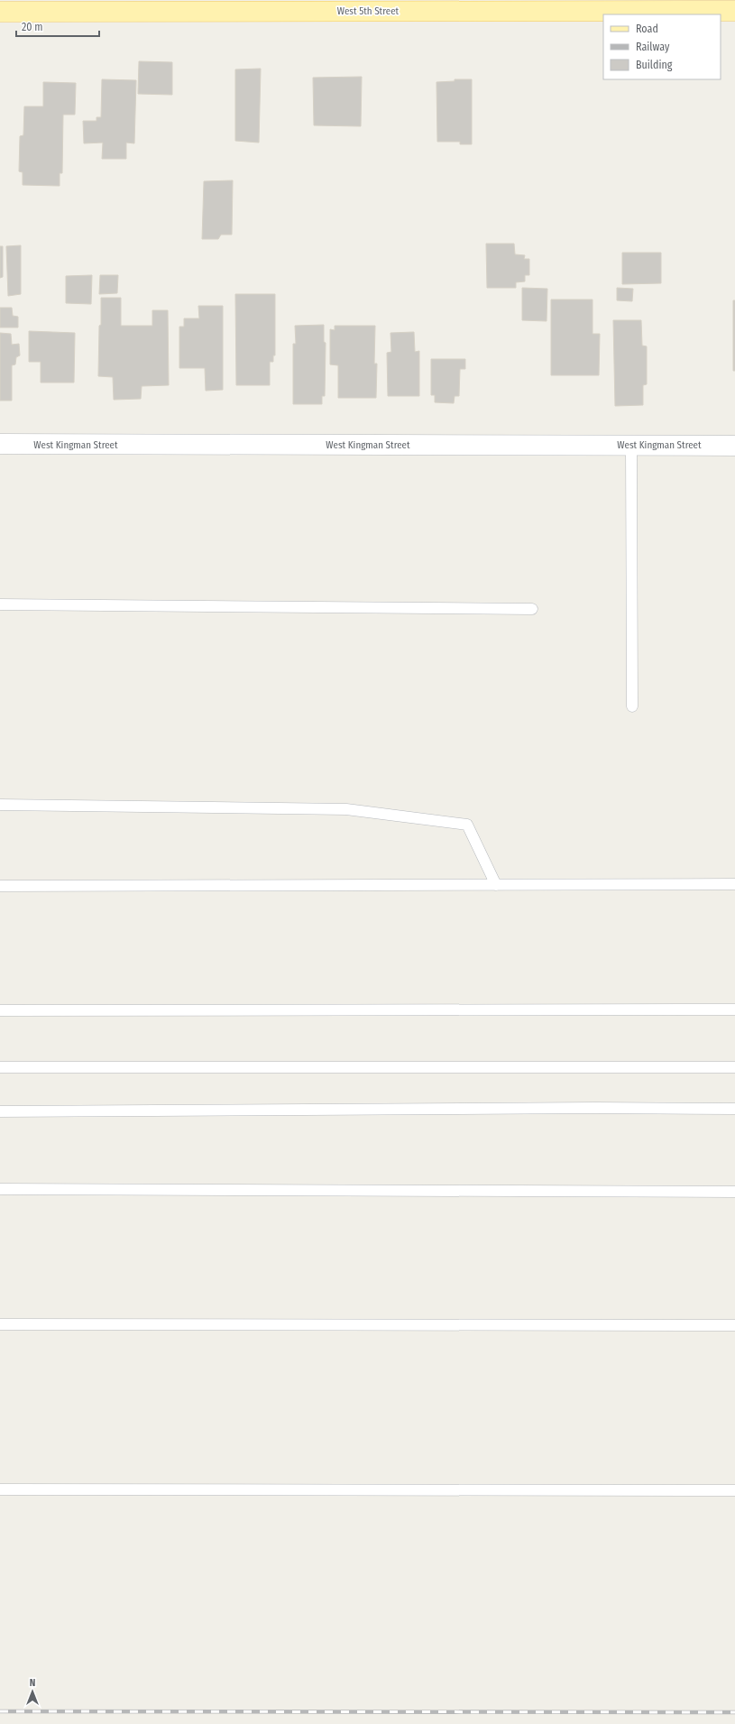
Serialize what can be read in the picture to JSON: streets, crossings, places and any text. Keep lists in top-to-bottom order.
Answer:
{
  "streets": {
    "main road": ["West 5th Street"],
    "street": ["West Kingman Street"]
  },
  "legend": ["Road", "Railway", "Building"],
  "scale_bar": "20 m",
  "north": "top"
}
